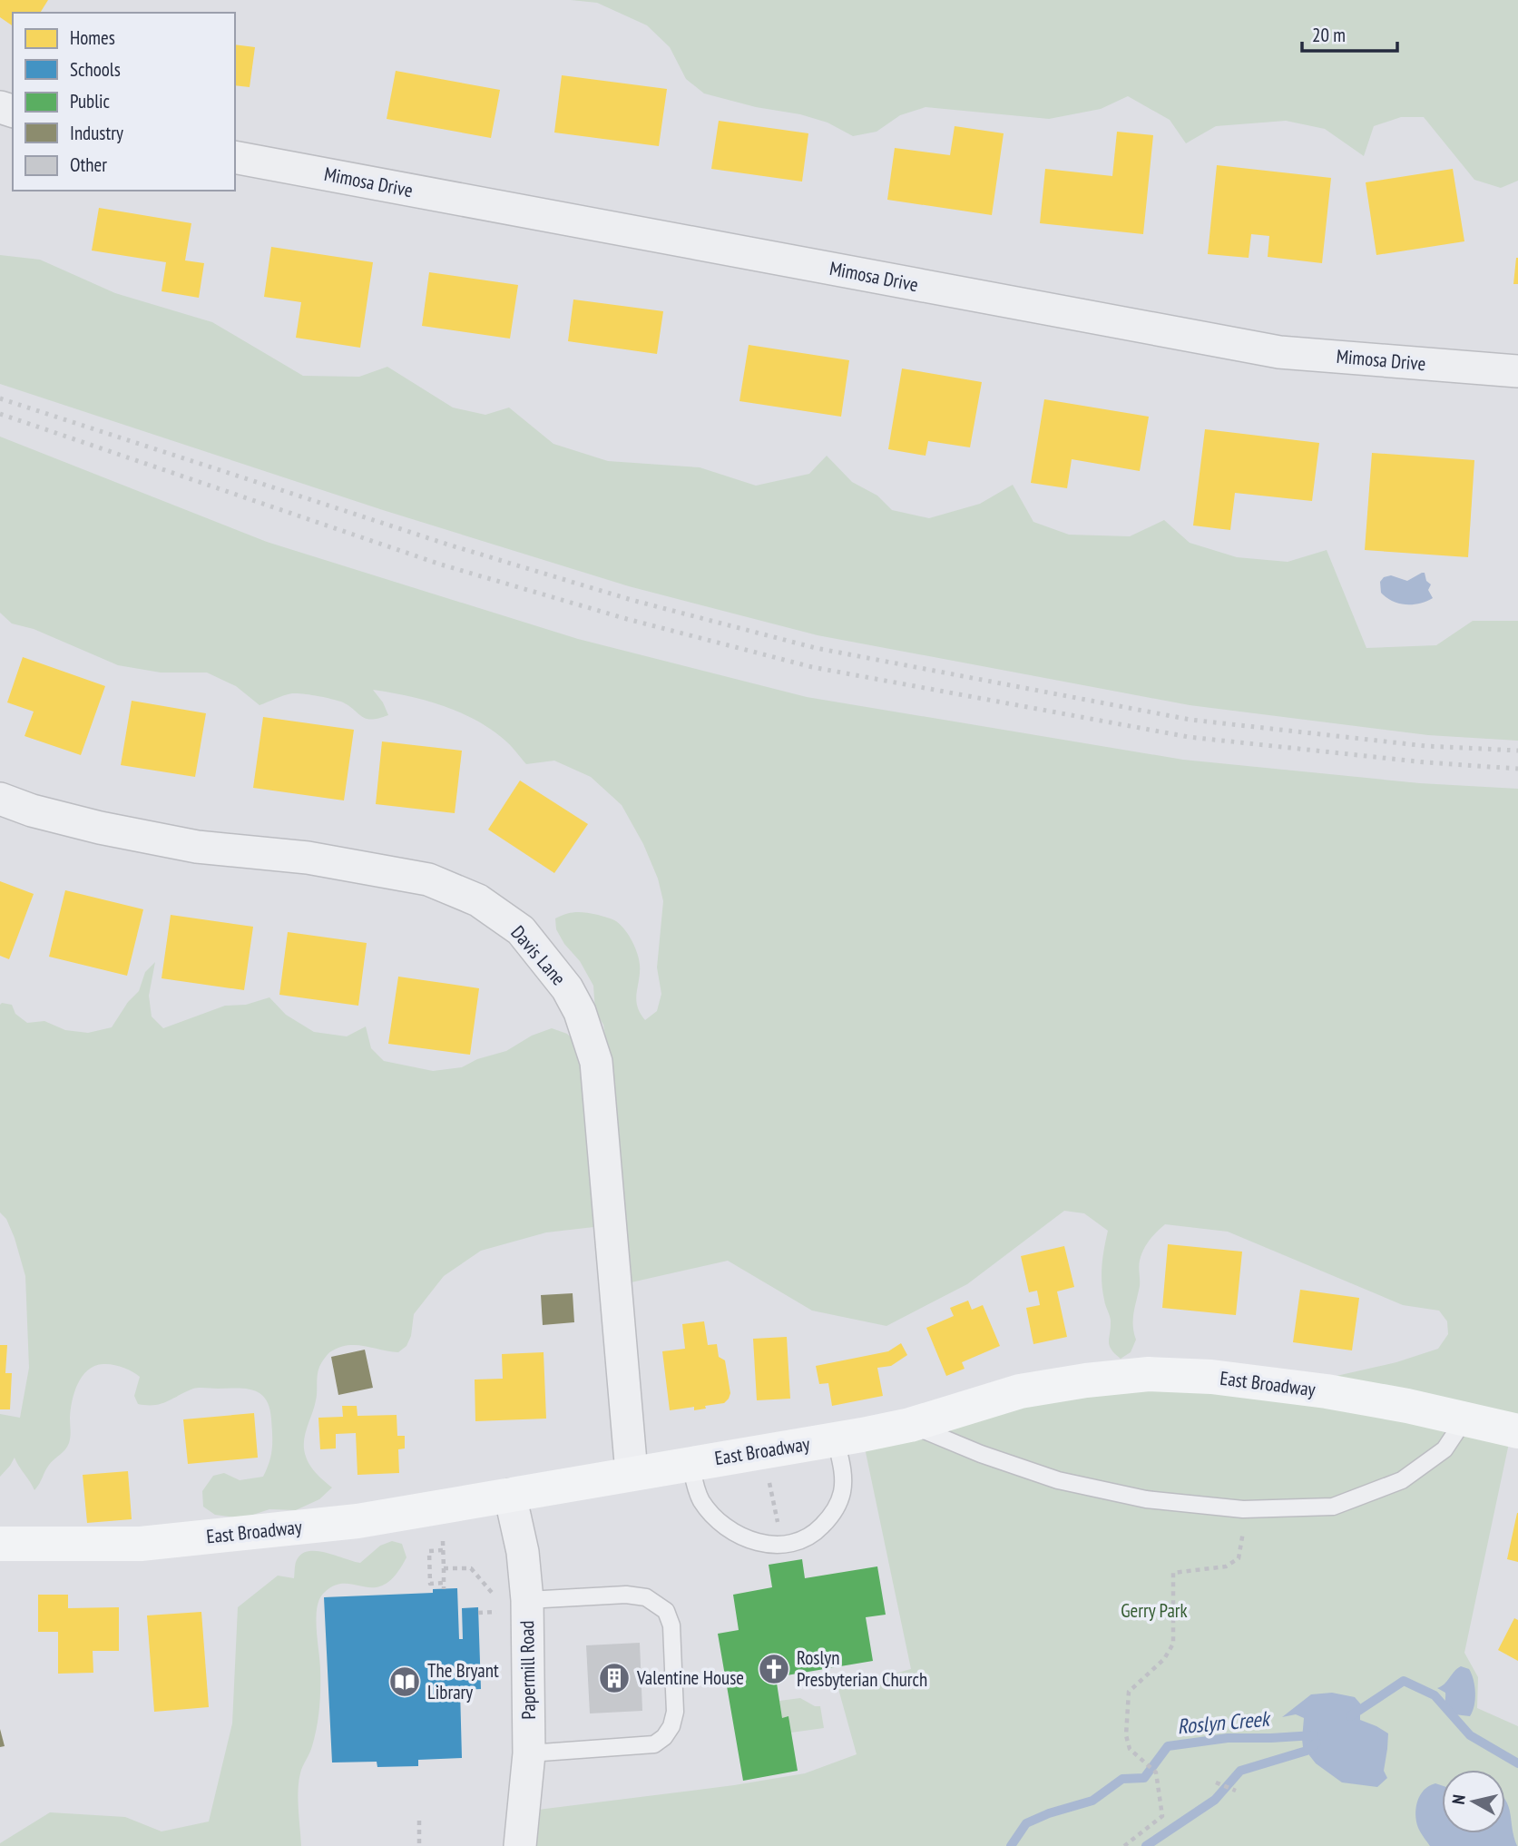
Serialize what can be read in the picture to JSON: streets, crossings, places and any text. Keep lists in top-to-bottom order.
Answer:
{
  "streets": {
    "main road": ["East Broadway"],
    "street": ["Mimosa Drive", "Davis Lane", "Papermill Road"]
  },
  "crossings": [
    ["Davis Lane", "East Broadway"],
    ["East Broadway", "Papermill Road"]
  ],
  "water": ["Roslyn Creek"],
  "parks": ["Gerry Park"],
  "places": {
    "church": ["Roslyn Presbyterian Church"],
    "building": ["Valentine House"],
    "library": ["The Bryant Library"]
  },
  "legend": [
    "Homes",
    "Schools",
    "Public",
    "Industry",
    "Other"
  ],
  "scale_bar": "20 m",
  "north": "left"
}
